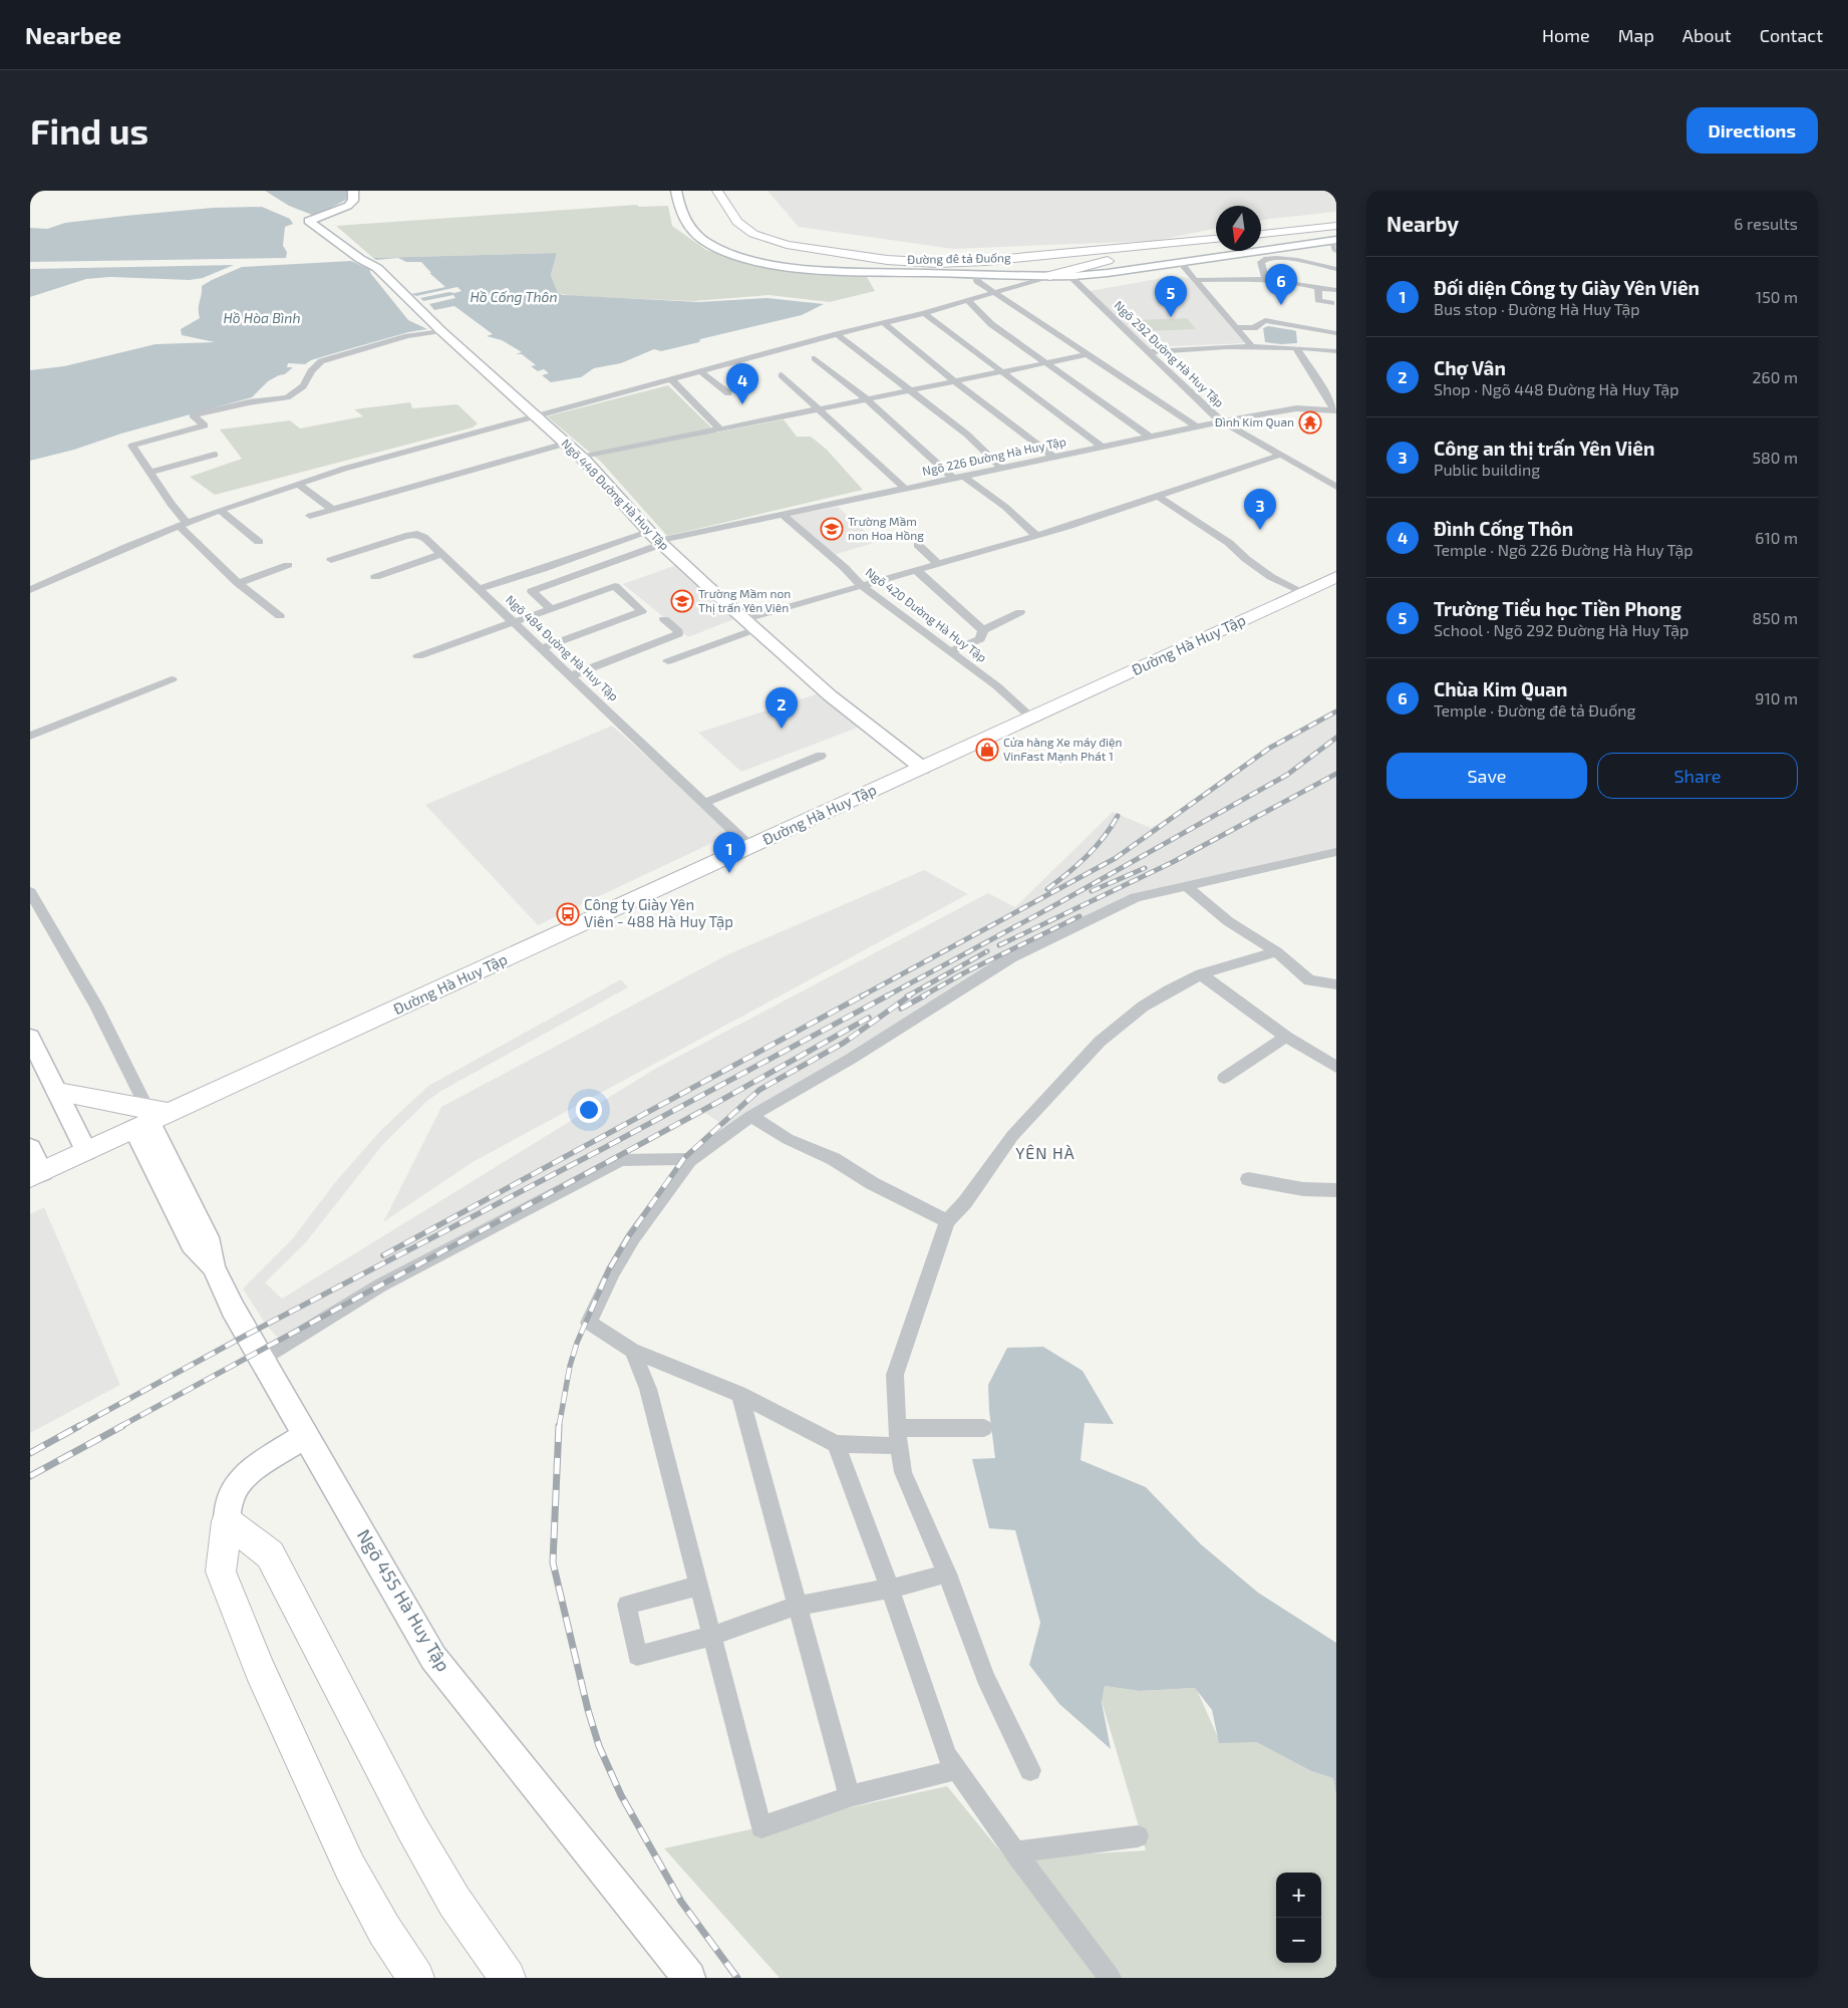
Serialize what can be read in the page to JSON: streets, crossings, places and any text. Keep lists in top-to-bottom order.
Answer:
{
  "streets": {
    "main road": ["Đường đê tả Đuống", "Đường Hà Huy Tập"],
    "street": [
      "Ngõ 292 Đường Hà Huy Tập",
      "Ngõ 226 Đường Hà Huy Tập",
      "Ngõ 448 Đường Hà Huy Tập",
      "Ngõ 420 Đường Hà Huy Tập",
      "Ngõ 484 Đường Hà Huy Tập",
      "Ngõ 455 Hà Huy Tập"
    ]
  },
  "crossings": [
    ["Ngõ 292 Đường Hà Huy Tập", "Ngõ 226 Đường Hà Huy Tập"],
    ["Ngõ 226 Đường Hà Huy Tập", "Ngõ 448 Đường Hà Huy Tập"],
    ["Ngõ 226 Đường Hà Huy Tập", "Ngõ 420 Đường Hà Huy Tập"],
    ["Ngõ 448 Đường Hà Huy Tập", "Đường Hà Huy Tập"],
    ["Ngõ 420 Đường Hà Huy Tập", "Đường Hà Huy Tập"],
    ["Đường Hà Huy Tập", "Ngõ 484 Đường Hà Huy Tập"],
    ["Đường Hà Huy Tập", "Ngõ 455 Hà Huy Tập"]
  ],
  "districts": ["YÊN HÀ"],
  "water": ["Hồ Cống Thôn", "Hồ Hòa Bình"],
  "places": {
    "temple": ["Đình Kim Quan"],
    "school or university": ["Trường Mầm non Hoa Hồng", "Trường Mầm non Thị trấn Yên Viên"],
    "shop": ["Cửa hàng Xe máy điện VinFast Mạnh Phát 1"],
    "bus stop": ["Công ty Giày Yên Viên - 488 Hà Huy Tập"]
  },
  "north": "bottom",
  "page": {
    "header": "Nearbee",
    "nav": [
      "Home",
      "Map",
      "About",
      "Contact"
    ],
    "buttons": [
      "Directions",
      ["Save", "Share"]
    ],
    "title": "Find us",
    "heading": ["Nearby", "6 results"],
    "list": [
      {
        "mark": "1",
        "name": "Đối diện Công ty Giày Yên Viên",
        "note": "Bus stop · Đường Hà Huy Tập",
        "value": "150 m"
      },
      {
        "mark": "2",
        "name": "Chợ Vân",
        "note": "Shop · Ngõ 448 Đường Hà Huy Tập",
        "value": "260 m"
      },
      {
        "mark": "3",
        "name": "Công an thị trấn Yên Viên",
        "note": "Public building",
        "value": "580 m"
      },
      {
        "mark": "4",
        "name": "Đình Cống Thôn",
        "note": "Temple · Ngõ 226 Đường Hà Huy Tập",
        "value": "610 m"
      },
      {
        "mark": "5",
        "name": "Trường Tiểu học Tiền Phong",
        "note": "School · Ngõ 292 Đường Hà Huy Tập",
        "value": "850 m"
      },
      {
        "mark": "6",
        "name": "Chùa Kim Quan",
        "note": "Temple · Đường đê tả Đuống",
        "value": "910 m"
      }
    ],
    "pins": [
      "6",
      "5",
      "4",
      "3",
      "2",
      "1"
    ],
    "map_buttons": ["+", "−"]
  }
}
